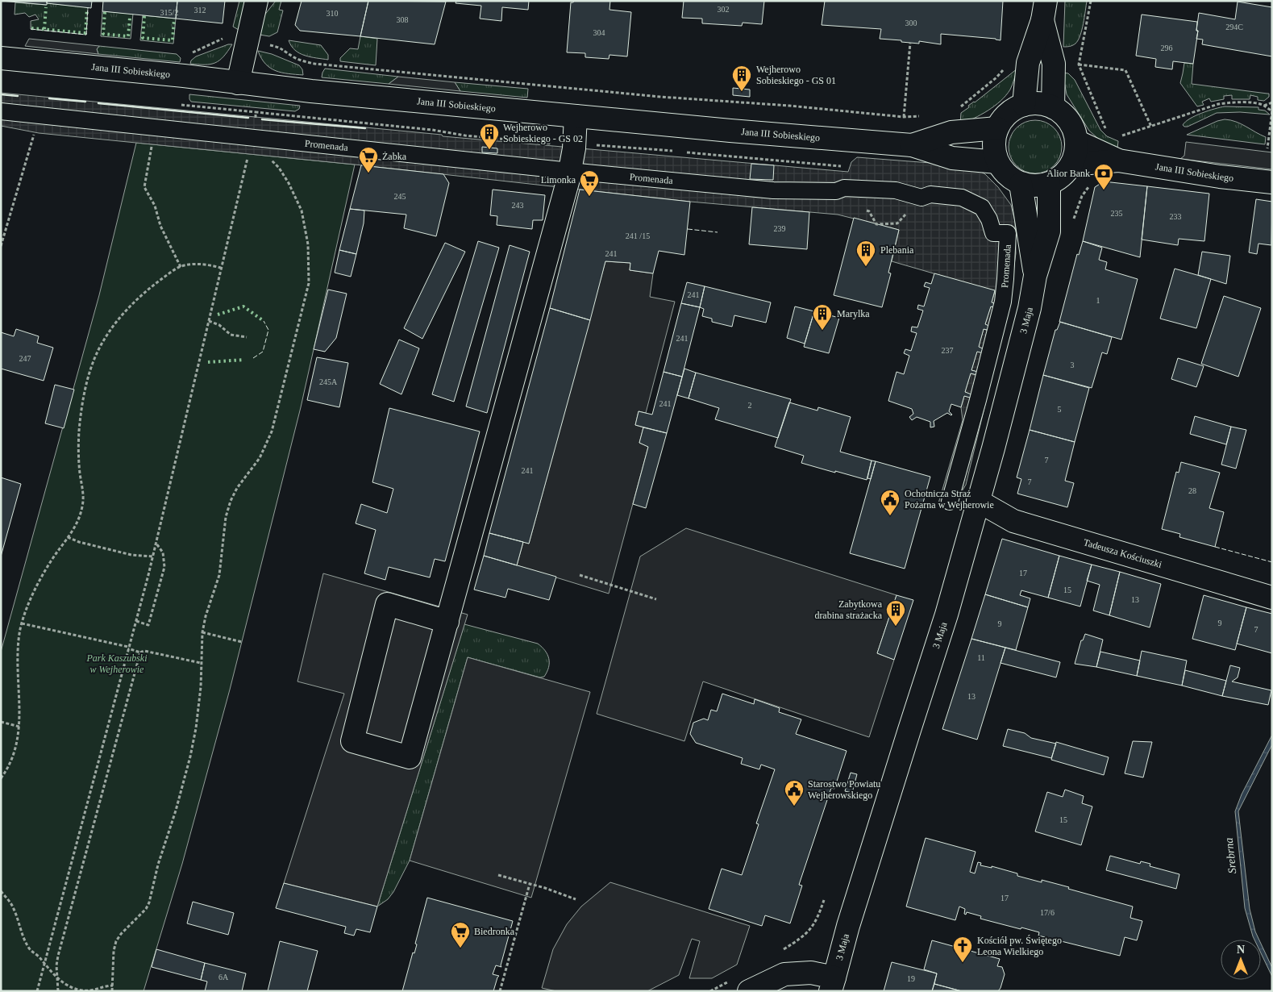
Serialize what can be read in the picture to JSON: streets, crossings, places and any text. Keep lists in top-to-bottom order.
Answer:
{
  "streets": {
    "street": [
      "Jana III Sobieskiego",
      "Promenada",
      "3 Maja",
      "Tadeusza Kościuszki"
    ]
  },
  "crossings": [
    ["Jana III Sobieskiego", "3 Maja"],
    ["3 Maja", "Tadeusza Kościuszki"]
  ],
  "water": ["Srebrna"],
  "parks": ["Park Kaszubski w Wejherowie"],
  "places": {
    "building": [
      "Wejherowo Sobieskiego - GS 01",
      "Wejherowo Sobieskiego - GS 02",
      "Plebania",
      "Marylka",
      "Zabytkowa drabina strażacka"
    ],
    "supermarket": ["Żabka", "Limonka", "Biedronka"],
    "bank": ["Alior Bank"],
    "public building": ["Ochotnicza Straż Pożarna w Wejherowie", "Starostwo Powiatu Wejherowskiego"],
    "church": ["Kościół pw. Świętego Leona Wielkiego"]
  },
  "house_numbers": [
    "302",
    "312",
    "315/2",
    "310",
    "308",
    "300",
    "294C",
    "304",
    "296",
    "245",
    "243",
    "235",
    "233",
    "239",
    "241 /15",
    "241",
    "241",
    "1",
    "241",
    "237",
    "247",
    "3",
    "245A",
    "241",
    "2",
    "5",
    "7",
    "241",
    "7",
    "28",
    "17",
    "15",
    "13",
    "9",
    "9",
    "7",
    "11",
    "13",
    "15",
    "17",
    "17/6",
    "6A",
    "19"
  ],
  "north": "top"
}
